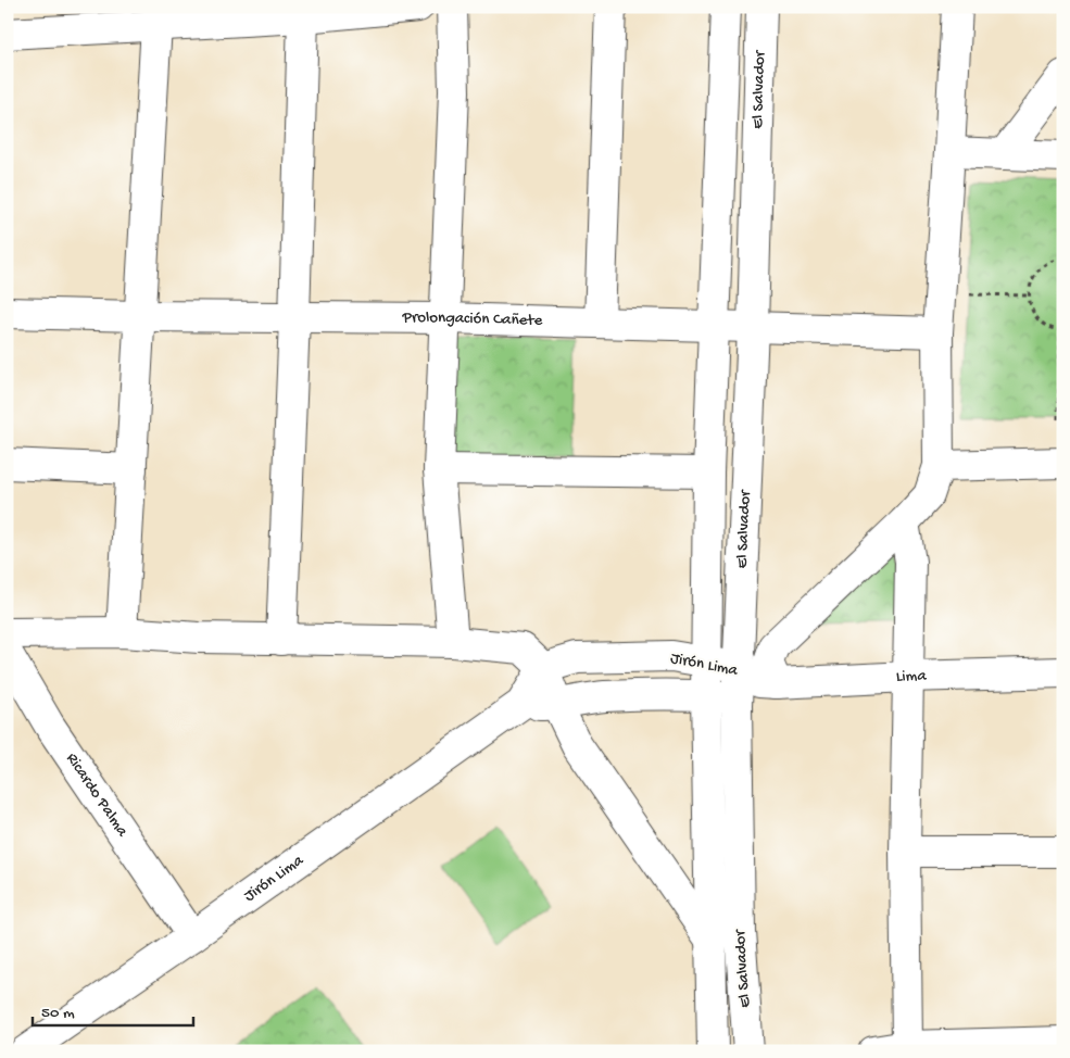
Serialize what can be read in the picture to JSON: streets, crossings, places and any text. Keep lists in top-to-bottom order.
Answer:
{
  "streets": {
    "street": [
      "El Salvador",
      "Prolongación Cañete",
      "Jirón Lima",
      "Lima",
      "Ricardo Palma"
    ]
  },
  "crossings": [
    ["El Salvador", "Prolongación Cañete"],
    ["El Salvador", "Jirón Lima"],
    ["El Salvador", "Lima"],
    ["Jirón Lima", "Lima"],
    ["Jirón Lima", "Ricardo Palma"]
  ],
  "scale_bar": "50 m"
}
